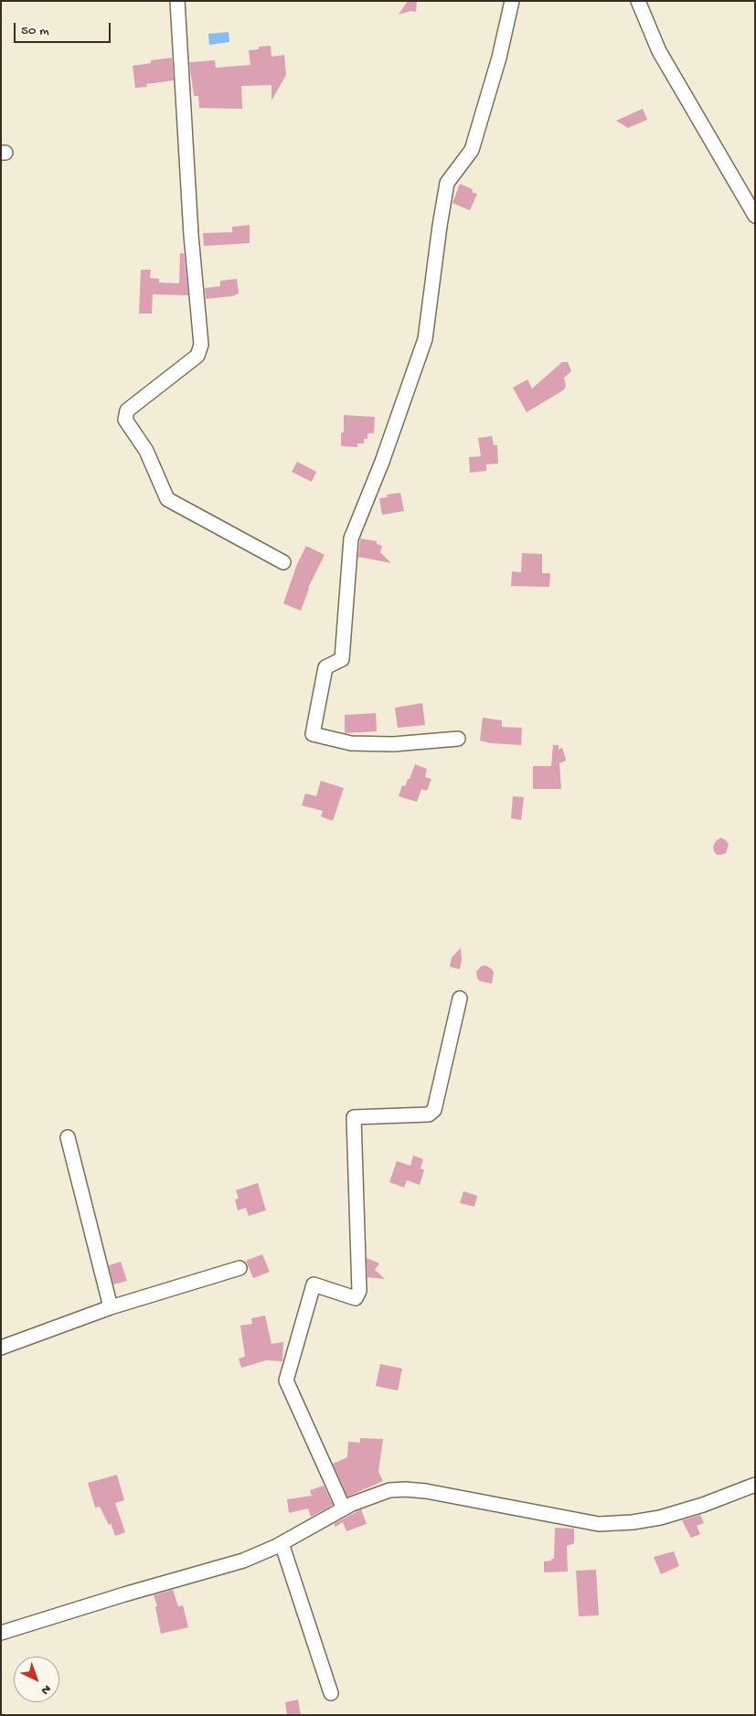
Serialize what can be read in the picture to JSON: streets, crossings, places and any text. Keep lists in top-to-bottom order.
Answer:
{
  "scale_bar": "50 m",
  "north": "bottom right"
}
